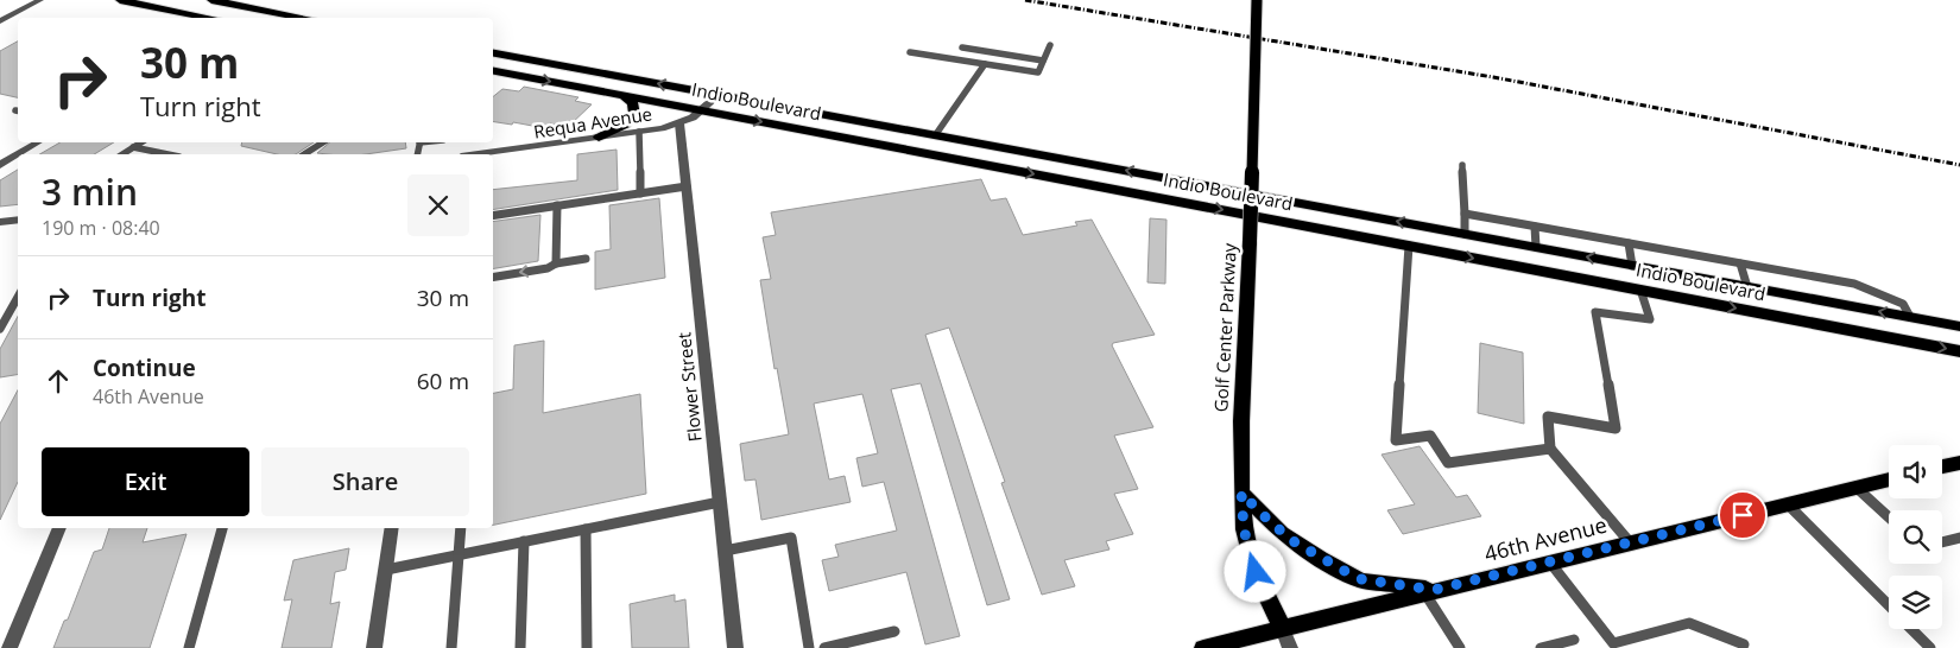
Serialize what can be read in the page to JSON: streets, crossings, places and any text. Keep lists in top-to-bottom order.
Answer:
{
  "streets": {
    "main road": ["Indio Boulevard", "Golf Center Parkway", "46th Avenue"],
    "street": ["Requa Avenue", "Flower Street"]
  },
  "crossings": [
    ["Indio Boulevard", "Requa Avenue"],
    ["Requa Avenue", "Flower Street"],
    ["Golf Center Parkway", "46th Avenue"]
  ],
  "page": {
    "turn": ["30 m", "Turn right"],
    "heading": ["3 min", "190 m · 08:40"],
    "list": [
      {
        "name": "Turn right",
        "value": "30 m"
      },
      {
        "name": "Continue",
        "note": "46th Avenue",
        "value": "60 m"
      }
    ],
    "buttons": ["Exit", "Share"]
  }
}
